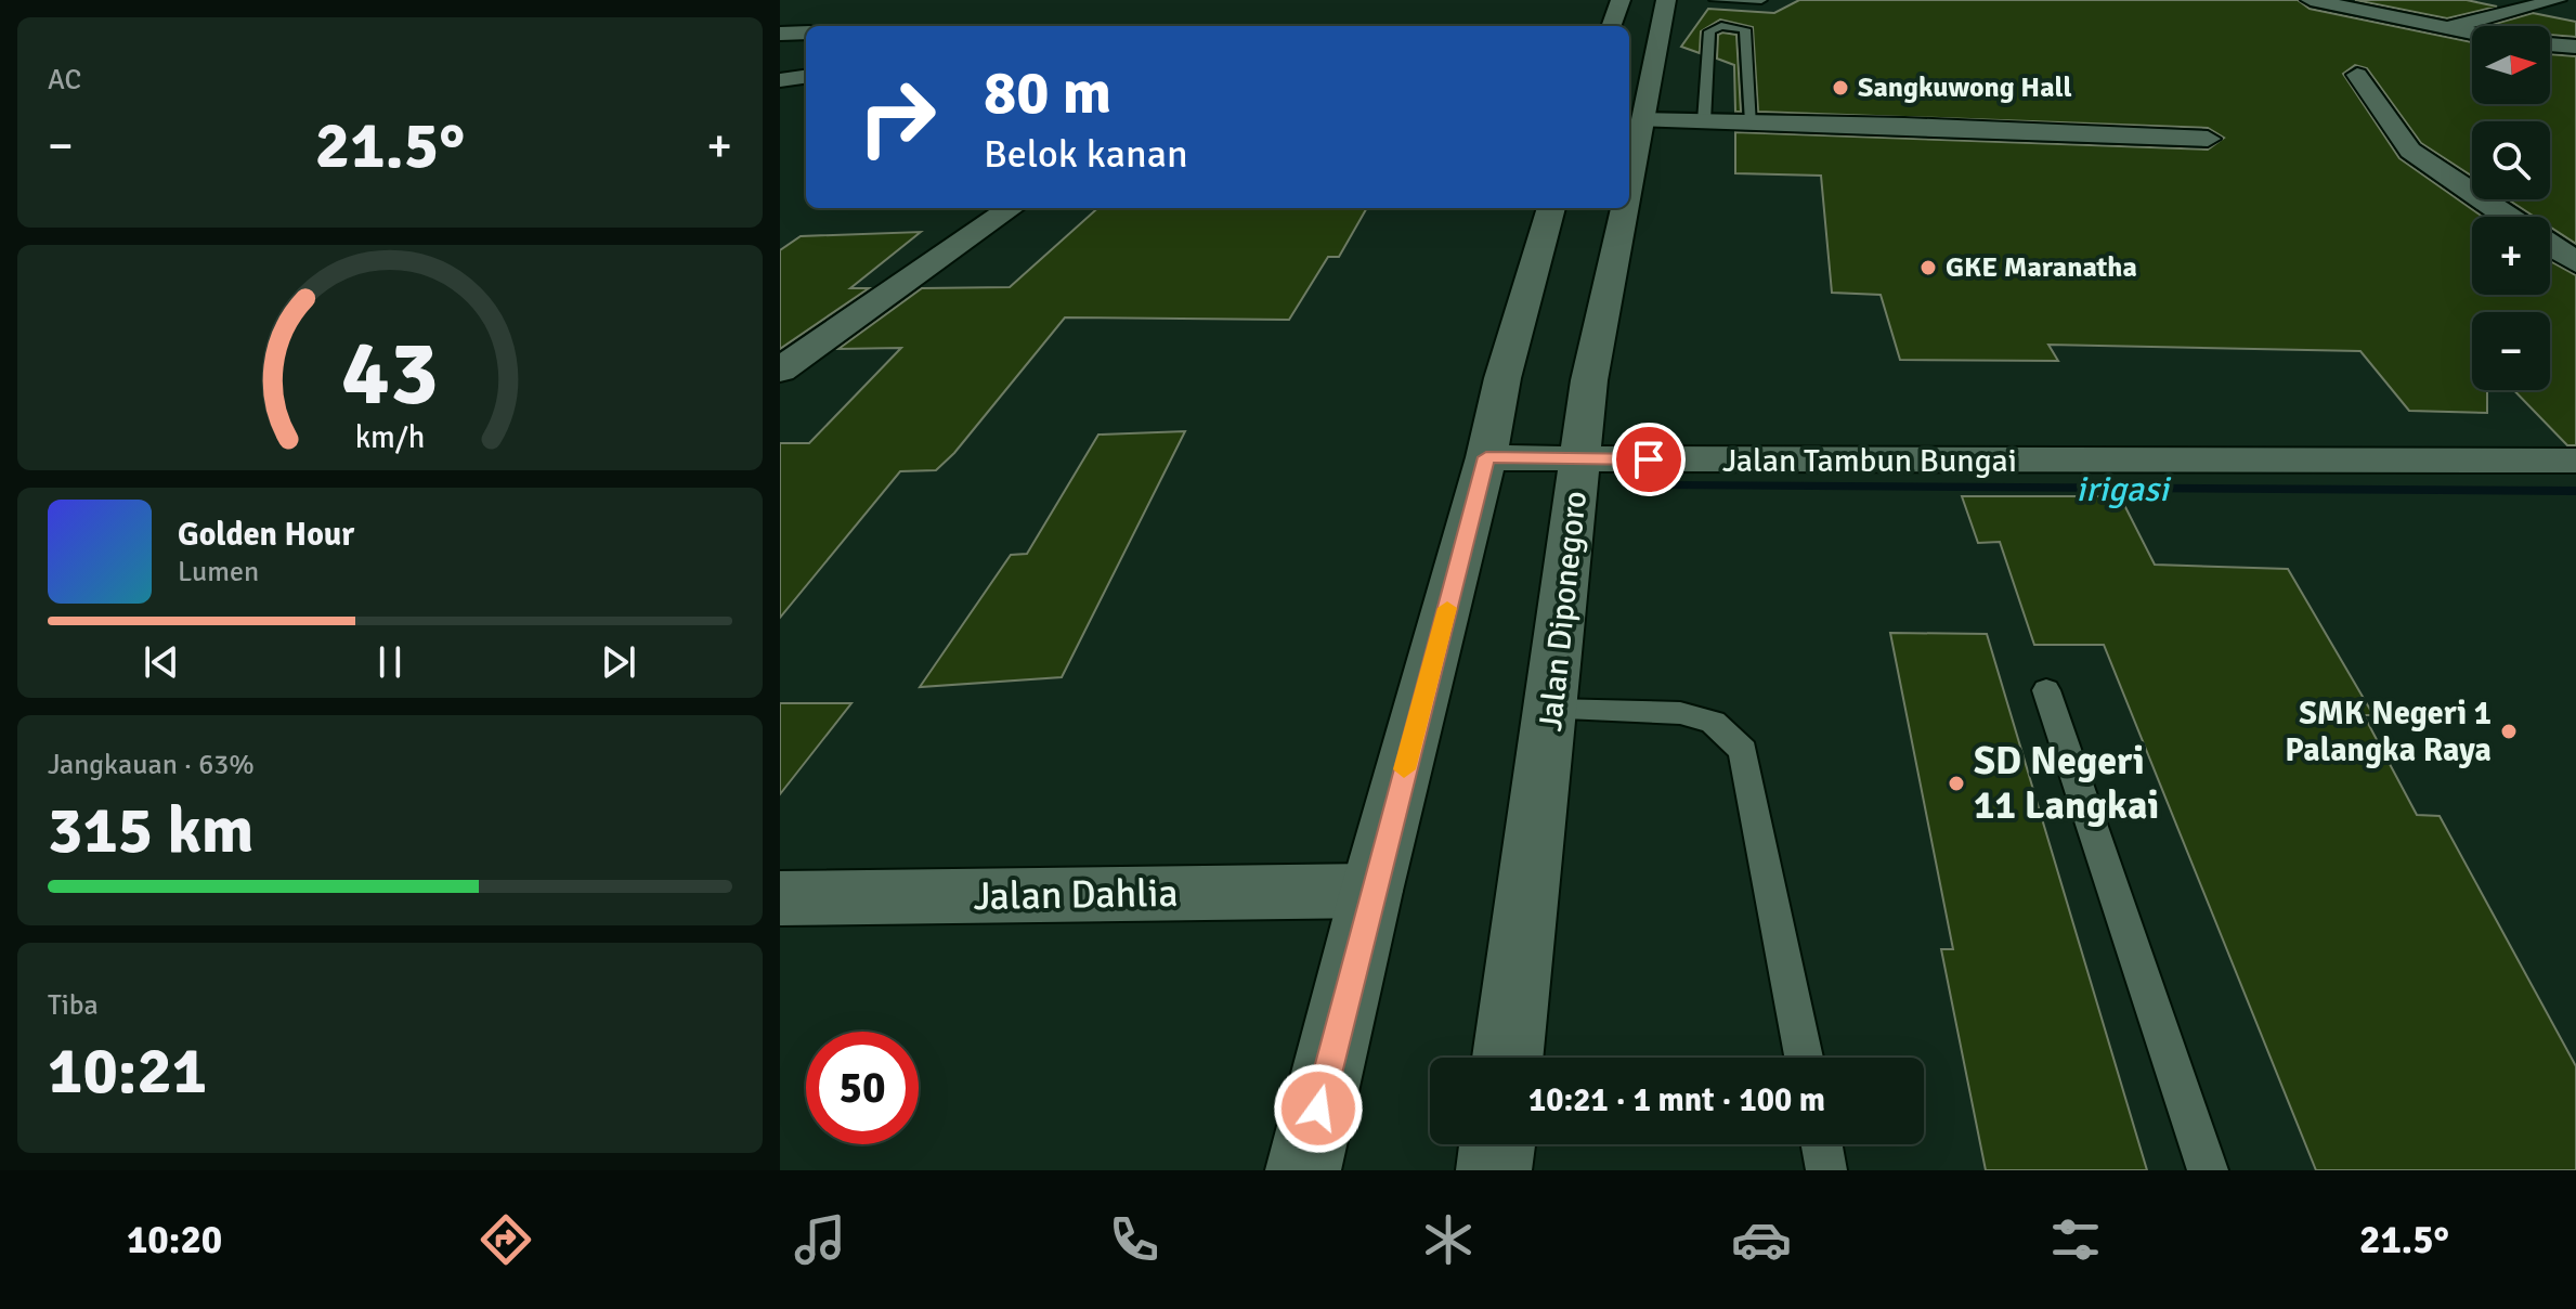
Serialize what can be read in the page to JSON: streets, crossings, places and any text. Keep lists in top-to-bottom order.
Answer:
{
  "streets": {
    "main road": ["Jalan Tambun Bungai", "Jalan Diponegoro", "Jalan Dahlia"]
  },
  "crossings": [
    ["Jalan Tambun Bungai", "Jalan Diponegoro"]
  ],
  "water": ["irigasi"],
  "places": [
    "Sangkuwong Hall",
    "GKE Maranatha",
    "SMK Negeri 1 Palangka Raya",
    "SD Negeri 11 Langkai"
  ],
  "north": "right",
  "page": {
    "tile": [
      "AC",
      ["Jangkauan · 63%", "315 km"],
      ["Tiba", "10:21"]
    ],
    "map_buttons": ["+", "−"],
    "turn": ["80 m", "Belok kanan"],
    "heat": ["−", "21.5°", "+"],
    "song": ["Golden Hour", "Lumen"],
    "limit": "50",
    "trip": "10:21 · 1 mnt · 100 m",
    "tabs": ["10:20", "21.5°"],
    "gauge": ["43", "km/h"]
  }
}
